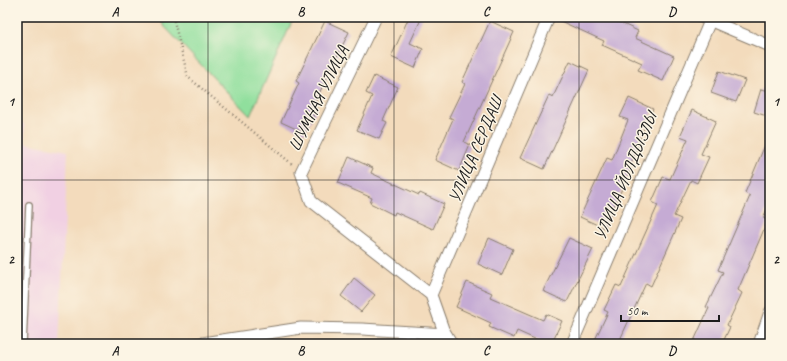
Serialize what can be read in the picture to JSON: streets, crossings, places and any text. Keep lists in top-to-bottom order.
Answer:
{
  "streets": {
    "street": ["ШУМНАЯ УЛИЦА", "УЛИЦА СЕРДАШ", "УЛИЦА ЙОЛДЫЗЛЫ"]
  },
  "scale_bar": "50 m",
  "grid": {
    "columns": [
      "A",
      "B",
      "C",
      "D"
    ],
    "rows": ["1", "2"]
  }
}
